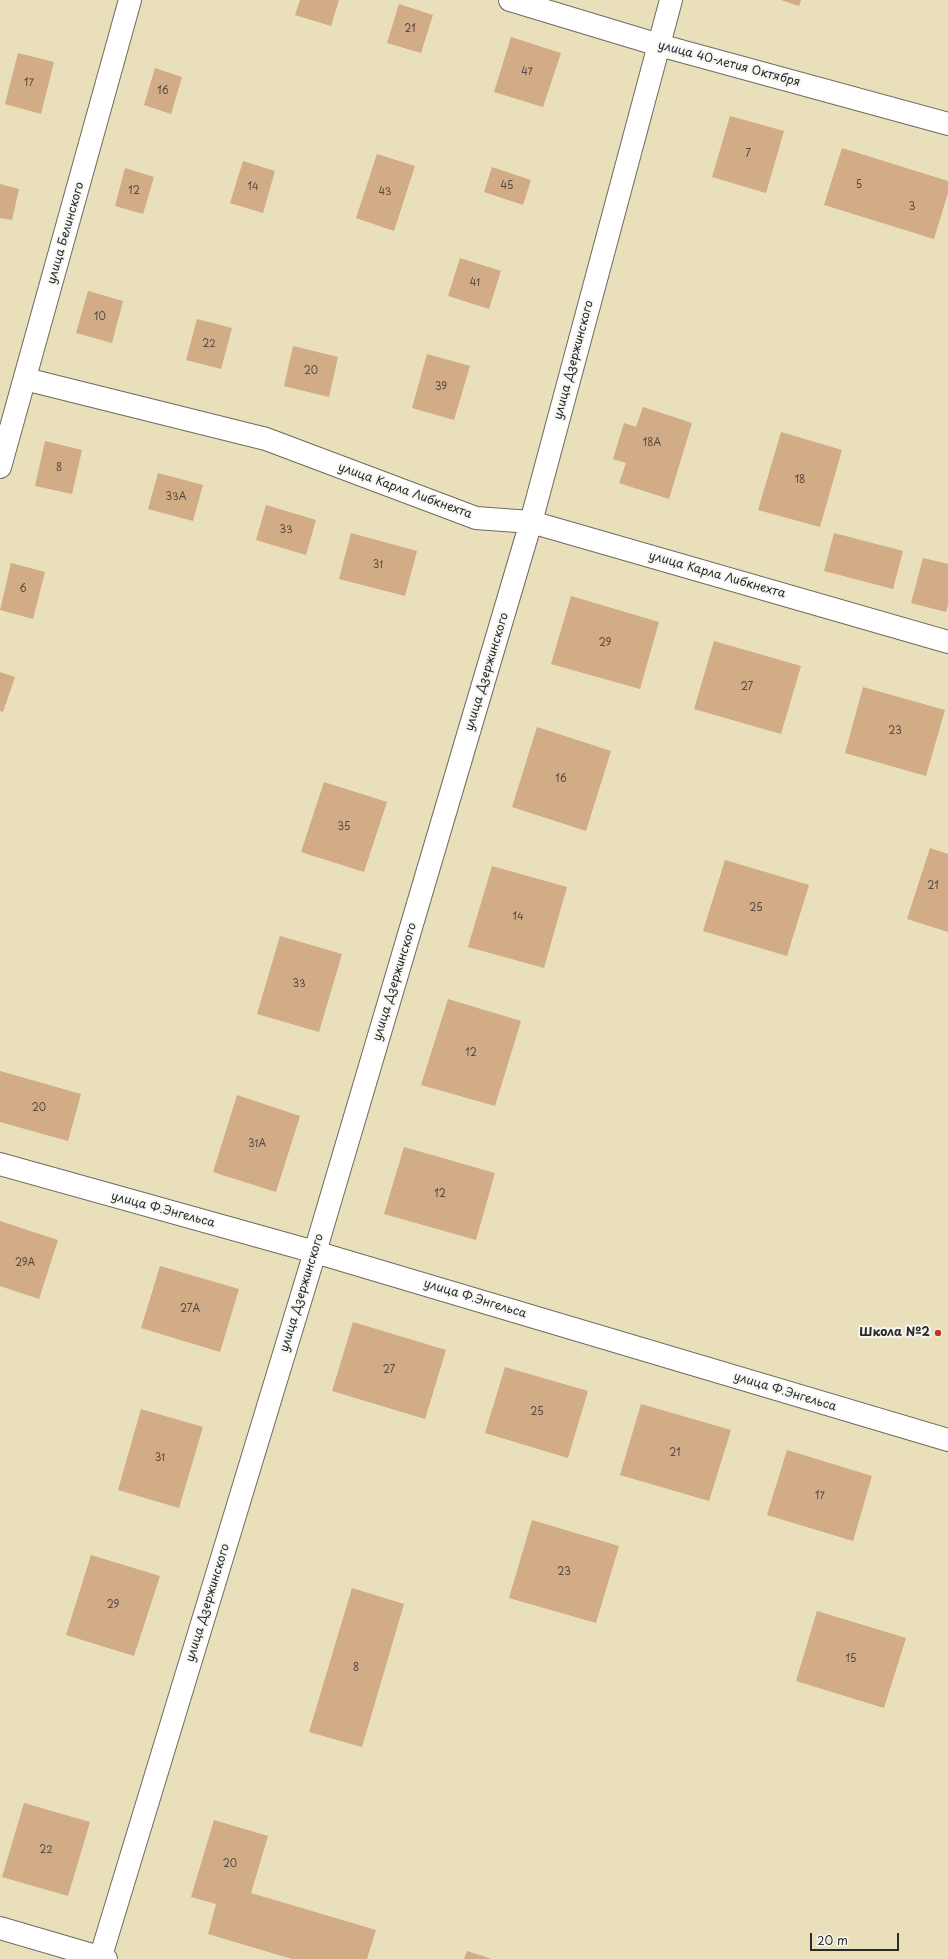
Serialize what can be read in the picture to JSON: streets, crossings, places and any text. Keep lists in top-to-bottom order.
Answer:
{
  "streets": {
    "street": [
      "улица 40-летия Октября",
      "улица Белинского",
      "улица Дзержинского",
      "улица Карла Либкнехта",
      "улица Ф.Энгельса"
    ]
  },
  "crossings": [
    ["улица 40-летия Октября", "улица Дзержинского"],
    ["улица Белинского", "улица Карла Либкнехта"],
    ["улица Дзержинского", "улица Карла Либкнехта"],
    ["улица Дзержинского", "улица Ф.Энгельса"]
  ],
  "places": ["Школа №2"],
  "house_numbers": [
    "21",
    "47",
    "17",
    "16",
    "7",
    "5",
    "45",
    "14",
    "12",
    "43",
    "3",
    "41",
    "10",
    "22",
    "20",
    "39",
    "18А",
    "8",
    "18",
    "33А",
    "33",
    "31",
    "6",
    "29",
    "27",
    "23",
    "16",
    "35",
    "21",
    "25",
    "14",
    "33",
    "12",
    "20",
    "31А",
    "12",
    "29А",
    "27А",
    "27",
    "25",
    "21",
    "31",
    "17",
    "23",
    "29",
    "15",
    "8",
    "22",
    "20"
  ],
  "scale_bar": "20 m"
}
